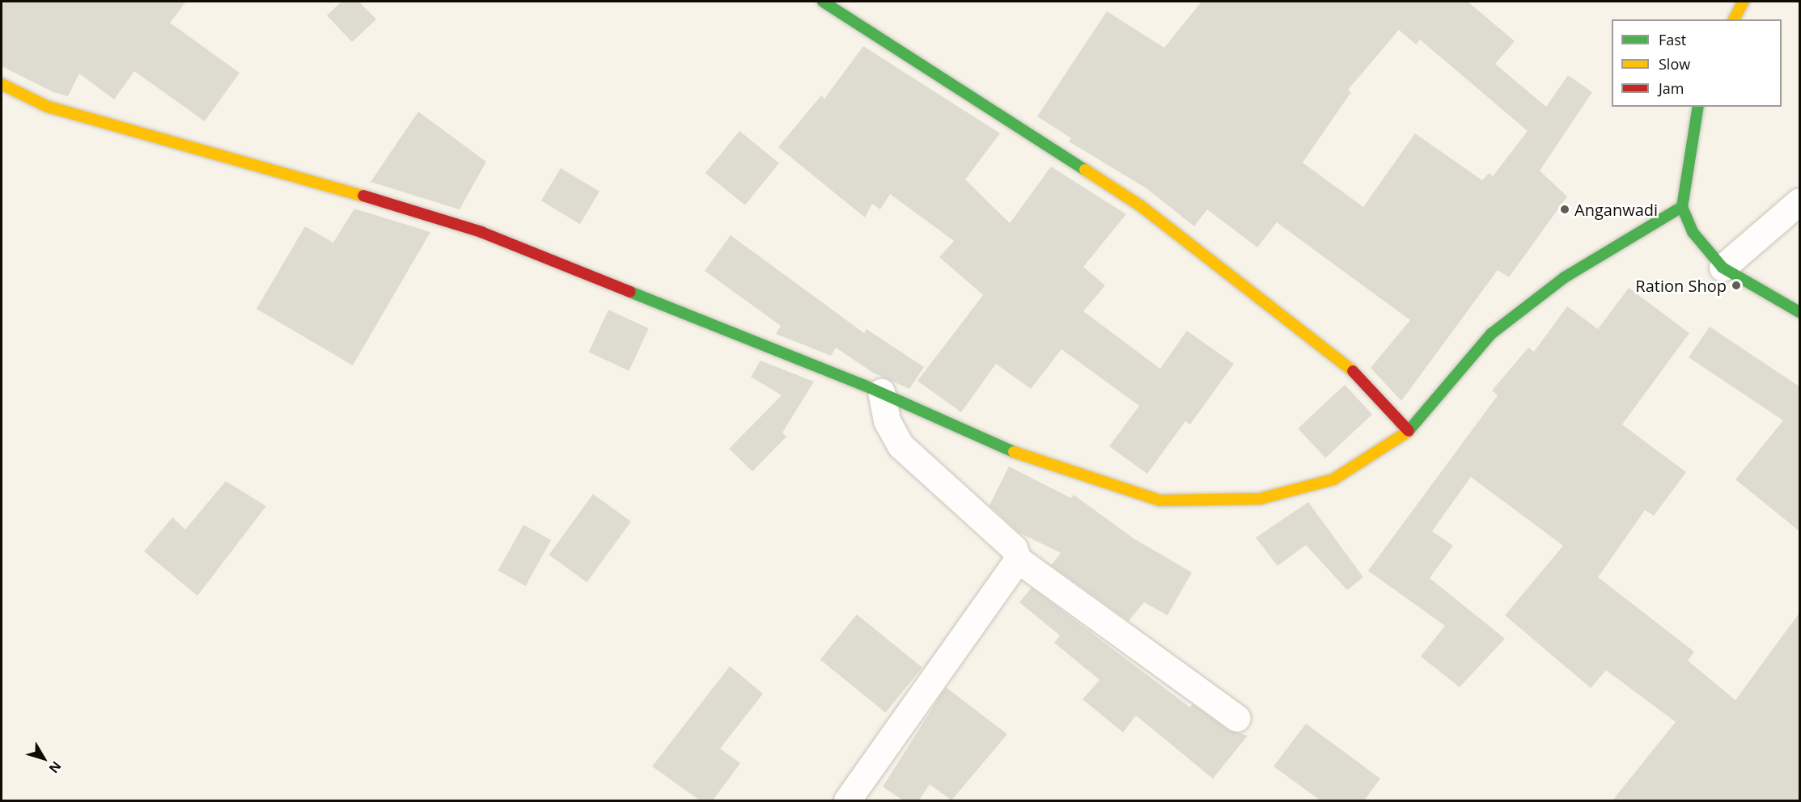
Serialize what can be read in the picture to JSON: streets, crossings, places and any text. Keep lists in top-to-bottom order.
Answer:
{
  "places": ["Anganwadi", "Ration Shop"],
  "legend": ["Fast", "Slow", "Jam"],
  "north": "bottom right"
}
